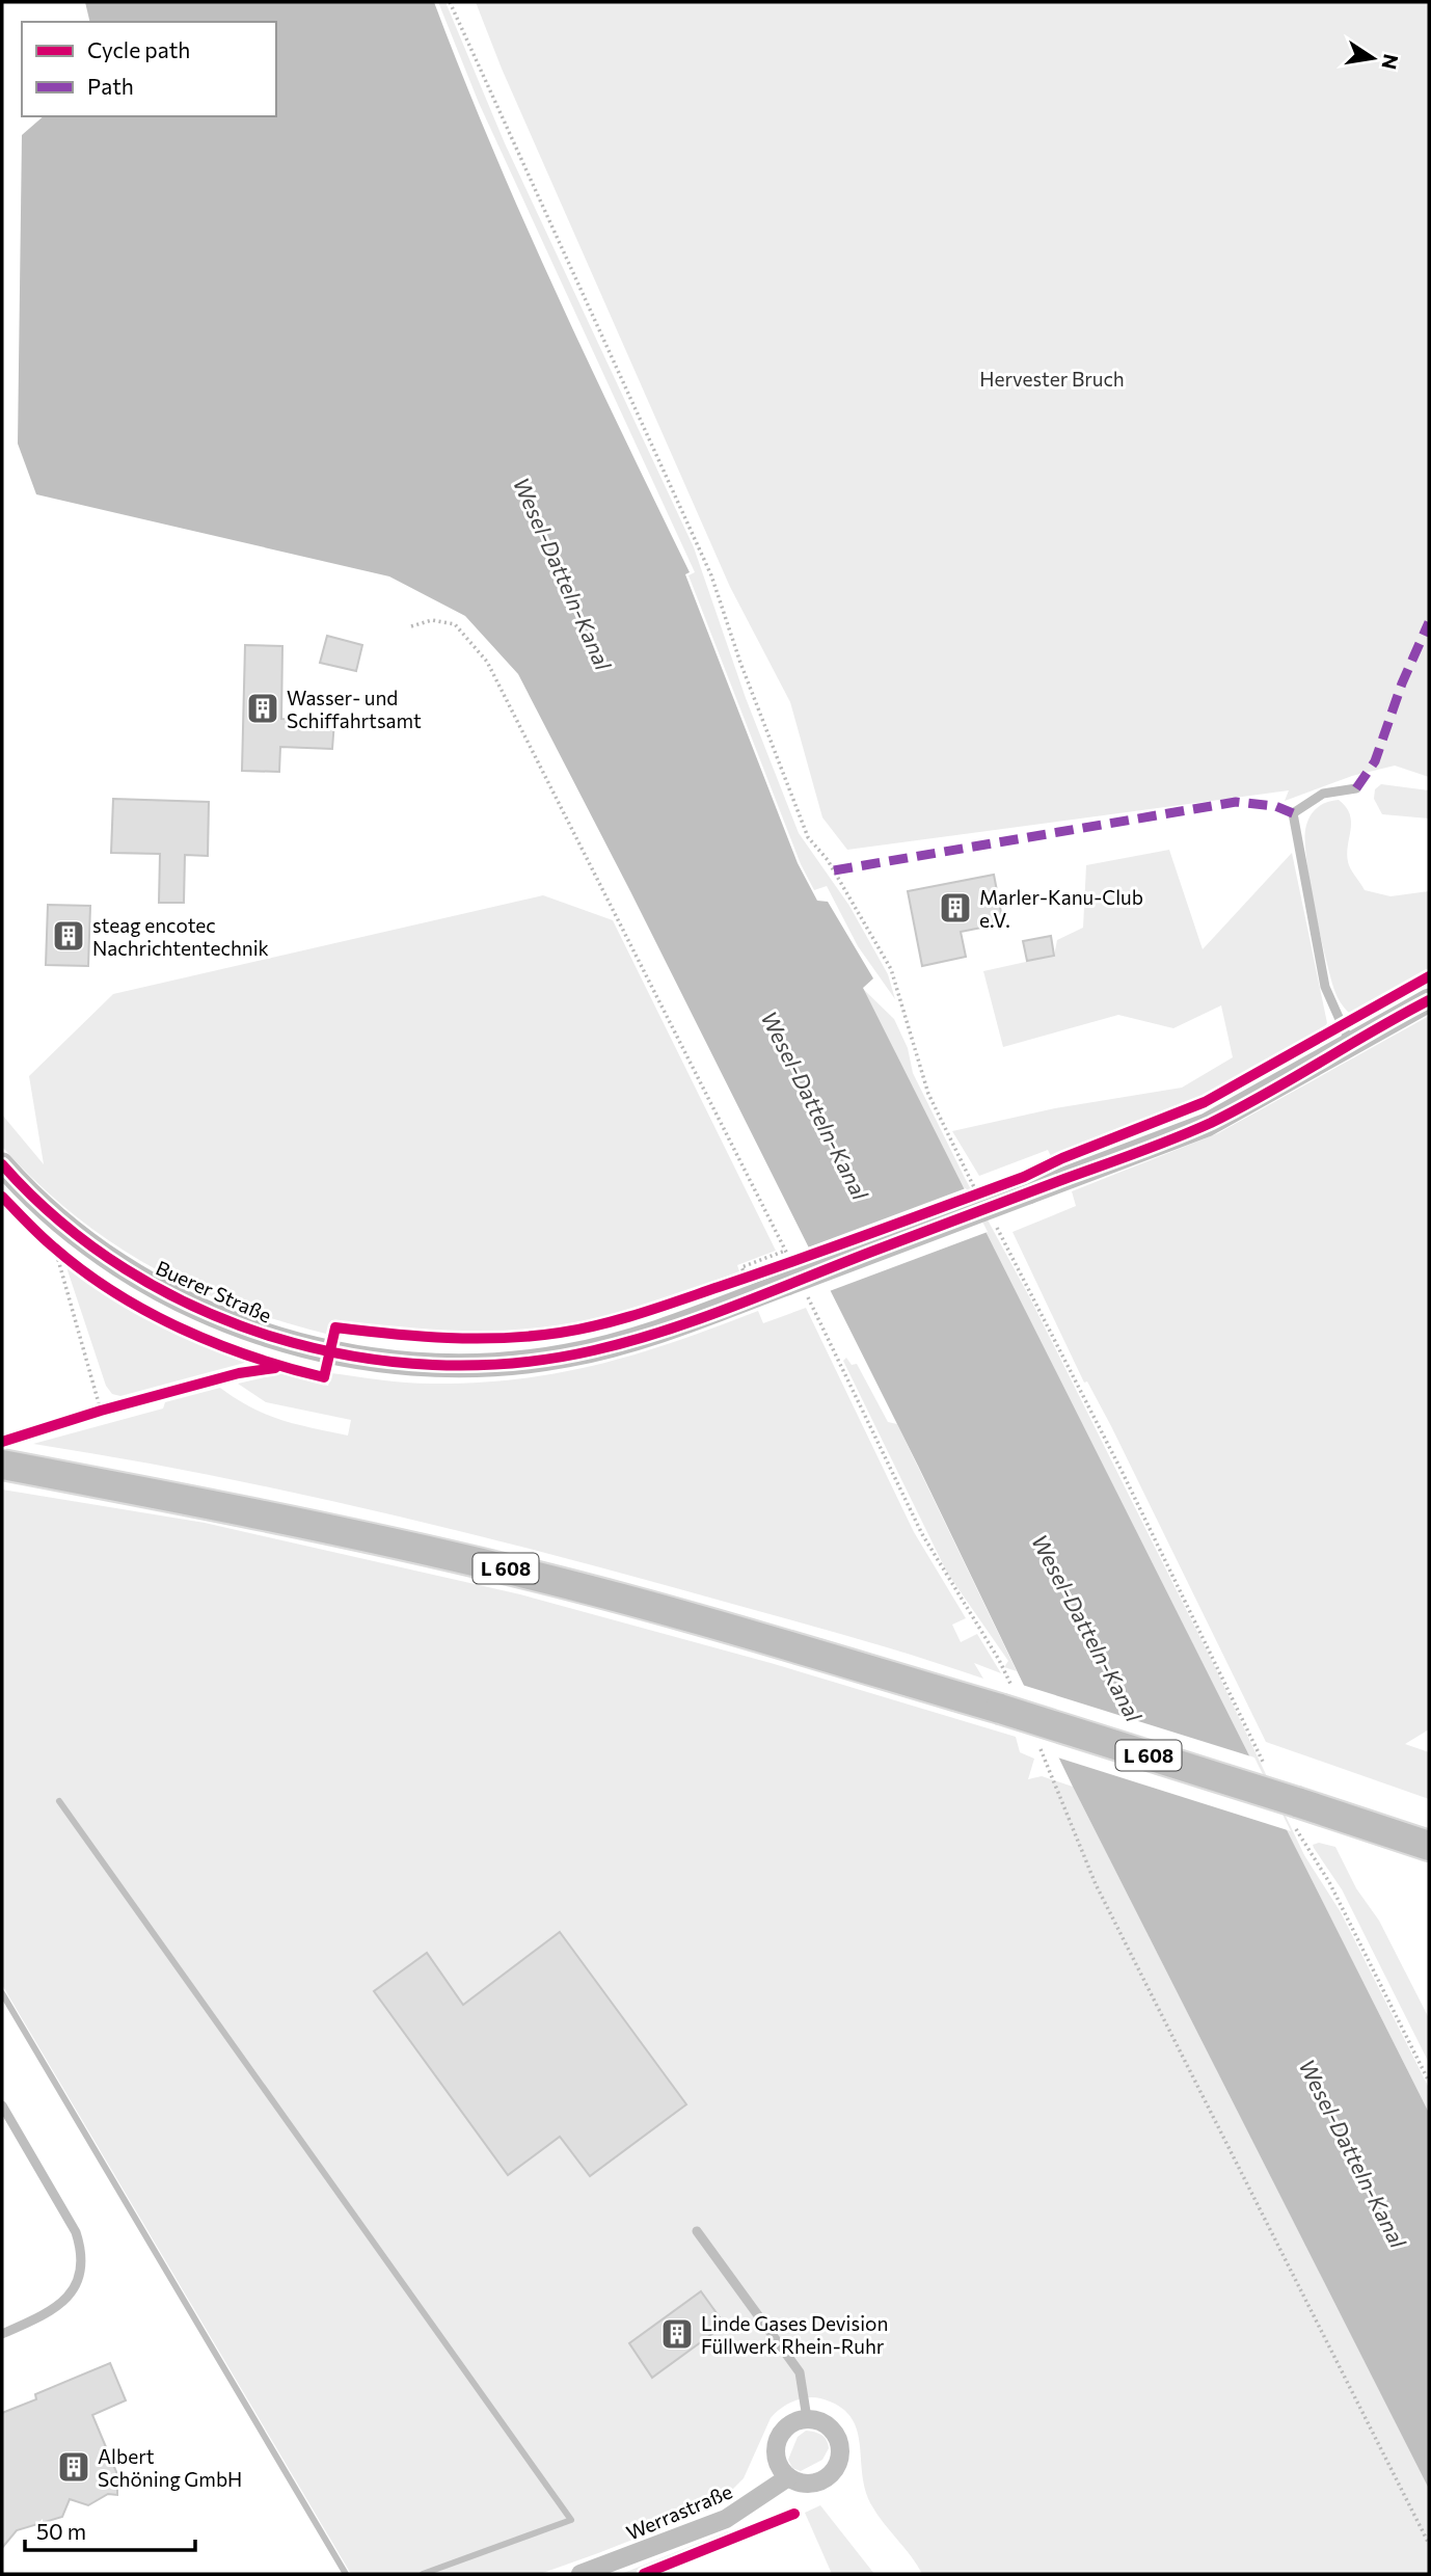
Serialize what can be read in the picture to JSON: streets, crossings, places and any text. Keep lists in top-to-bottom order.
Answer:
{
  "streets": {
    "main road": ["L 608"],
    "street": ["Buerer Straße", "Werrastraße"]
  },
  "water": ["Wesel-Datteln-Kanal"],
  "parks": ["Hervester Bruch"],
  "places": {
    "building": [
      "Wasser- und Schiffahrtsamt",
      "Marler-Kanu-Club e.V.",
      "steag encotec Nachrichtentechnik",
      "Linde Gases Devision Füllwerk Rhein-Ruhr",
      "Albert Schöning GmbH"
    ]
  },
  "legend": ["Cycle path", "Path"],
  "scale_bar": "50 m",
  "north": "right"
}
